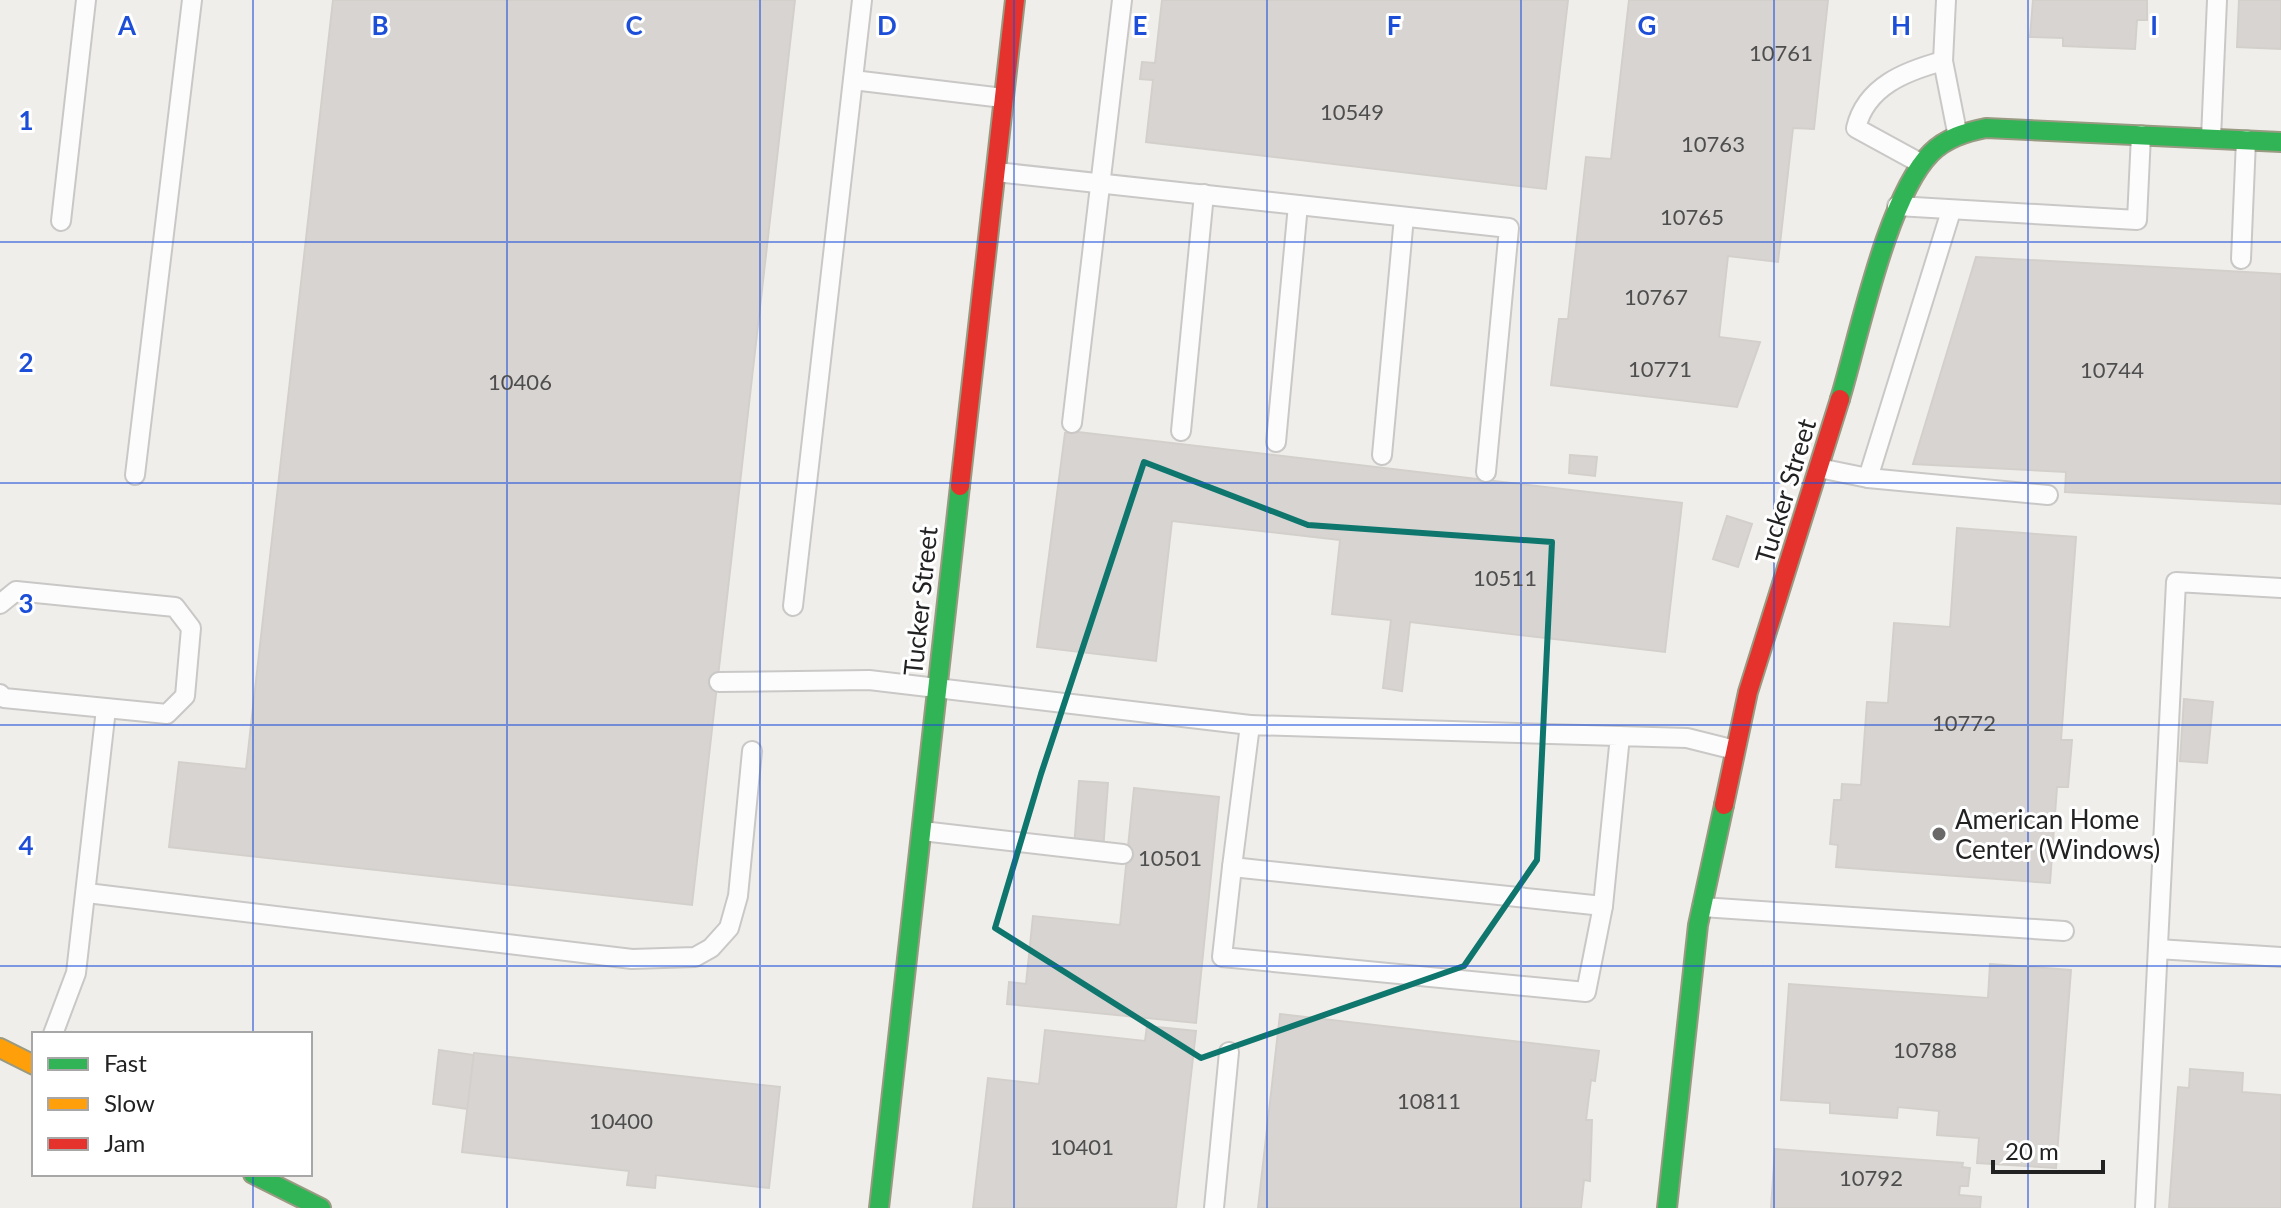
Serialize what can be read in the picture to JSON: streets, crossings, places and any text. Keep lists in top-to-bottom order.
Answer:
{
  "streets": {
    "street": ["Tucker Street"]
  },
  "places": ["American Home Center (Windows)"],
  "house_numbers": [
    "10761",
    "10549",
    "10763",
    "10765",
    "10767",
    "10771",
    "10744",
    "10406",
    "10511",
    "10772",
    "10501",
    "10788",
    "10811",
    "10400",
    "10401",
    "10792"
  ],
  "legend": ["Fast", "Slow", "Jam"],
  "scale_bar": "20 m",
  "grid": {
    "columns": [
      "A",
      "B",
      "C",
      "D",
      "E",
      "F",
      "G",
      "H",
      "I"
    ],
    "rows": [
      "1",
      "2",
      "3",
      "4"
    ]
  }
}
